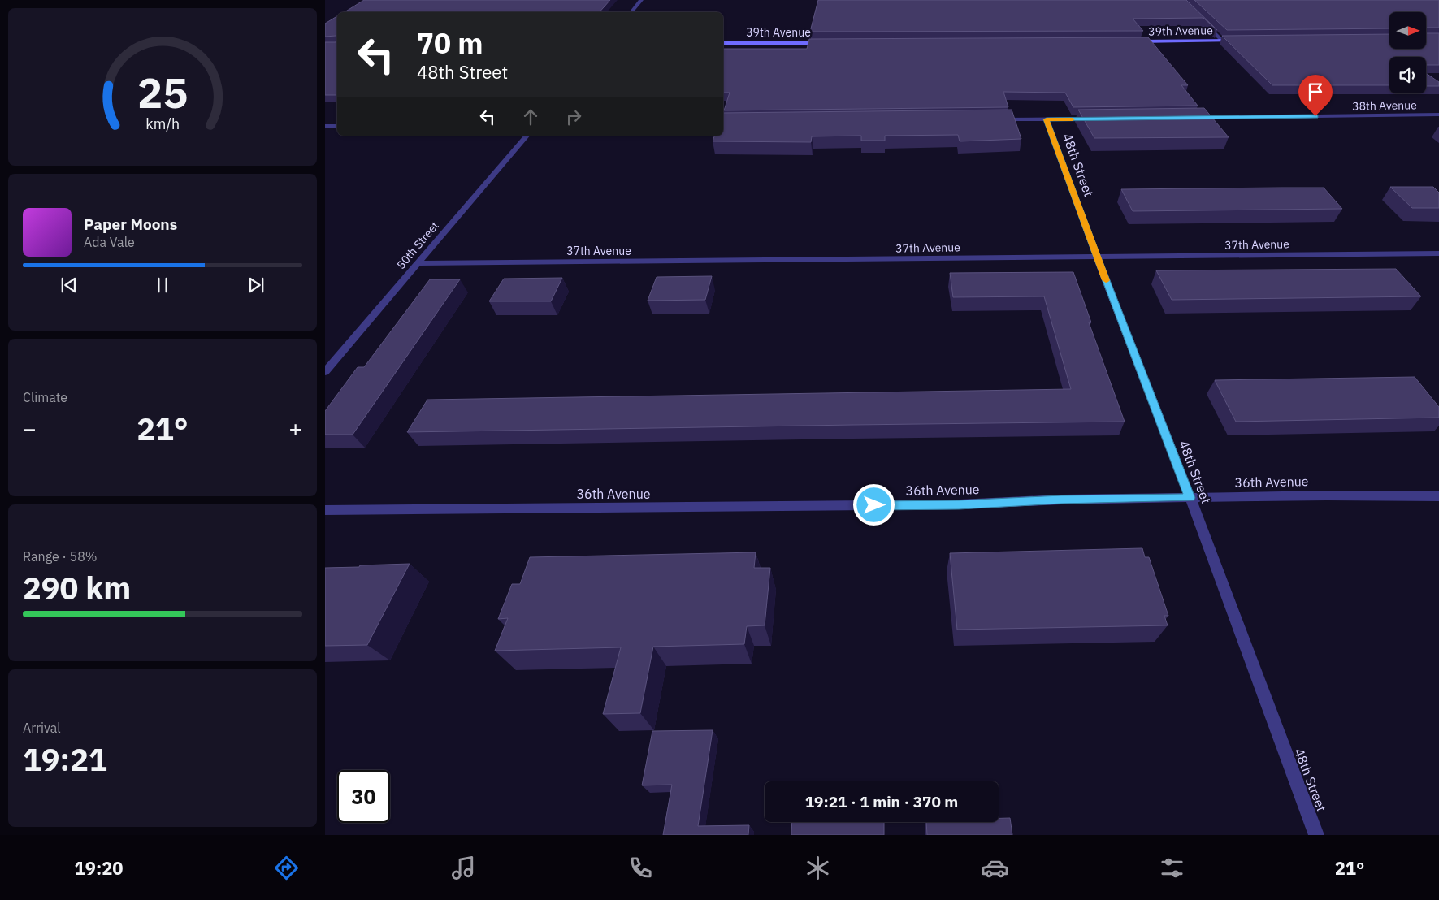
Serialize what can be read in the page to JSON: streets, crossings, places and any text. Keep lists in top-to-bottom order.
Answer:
{
  "streets": {
    "main road": ["39th Avenue"],
    "street": [
      "38th Avenue",
      "48th Street",
      "37th Avenue",
      "50th Street",
      "36th Avenue"
    ]
  },
  "crossings": [
    ["48th Street", "37th Avenue"],
    ["48th Street", "36th Avenue"],
    ["37th Avenue", "50th Street"]
  ],
  "north": "right",
  "page": {
    "turn": ["70 m", "48th Street"],
    "song": ["Paper Moons", "Ada Vale"],
    "tile": [
      "Climate",
      ["Range · 58%", "290 km"],
      ["Arrival", "19:21"]
    ],
    "heat": ["−", "21°", "+"],
    "limit": "30",
    "trip": "19:21 · 1 min · 370 m",
    "tabs": ["19:20", "21°"],
    "gauge": ["25", "km/h"]
  }
}
